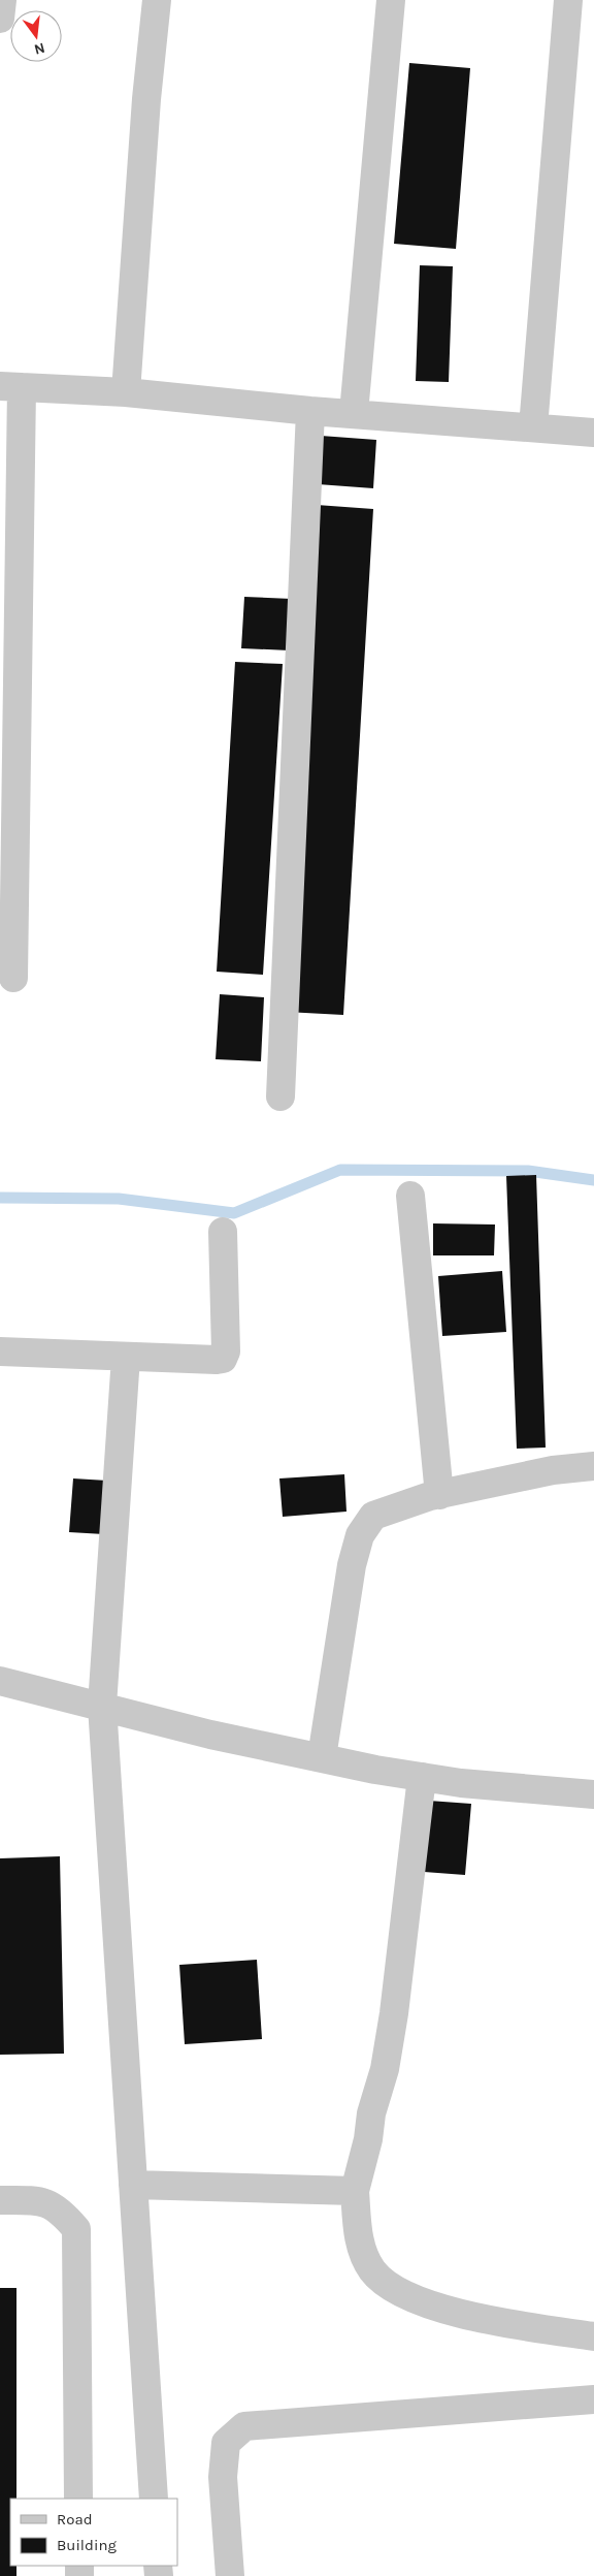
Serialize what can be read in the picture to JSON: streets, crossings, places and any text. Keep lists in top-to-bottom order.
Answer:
{
  "legend": ["Road", "Building"],
  "north": "bottom"
}
